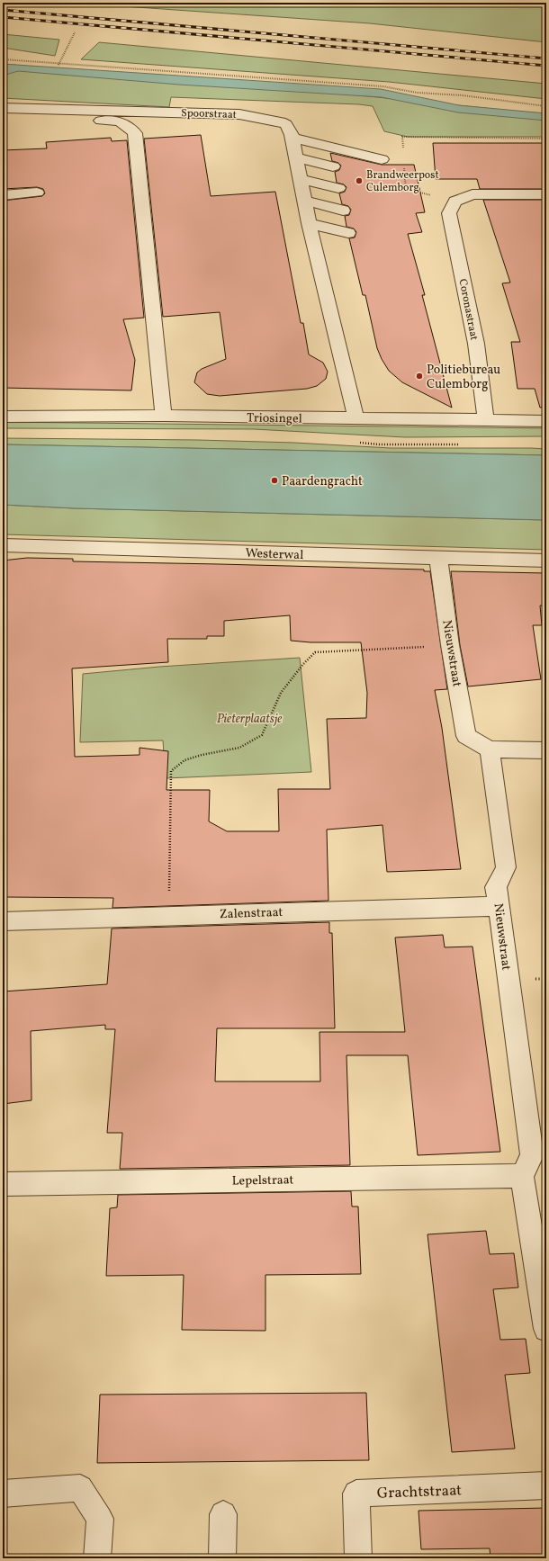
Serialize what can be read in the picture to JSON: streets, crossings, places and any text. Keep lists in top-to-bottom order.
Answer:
{
  "streets": {
    "street": [
      "Spoorstraat",
      "Coronastraat",
      "Triosingel",
      "Westerwal",
      "Nieuwstraat",
      "Zalenstraat",
      "Lepelstraat",
      "Grachtstraat"
    ]
  },
  "crossings": [
    ["Coronastraat", "Triosingel"],
    ["Westerwal", "Nieuwstraat"],
    ["Nieuwstraat", "Zalenstraat"],
    ["Nieuwstraat", "Lepelstraat"]
  ],
  "parks": ["Pieterplaatsje"],
  "places": ["Brandweerpost Culemborg", "Politiebureau Culemborg", "Paardengracht"]
}
